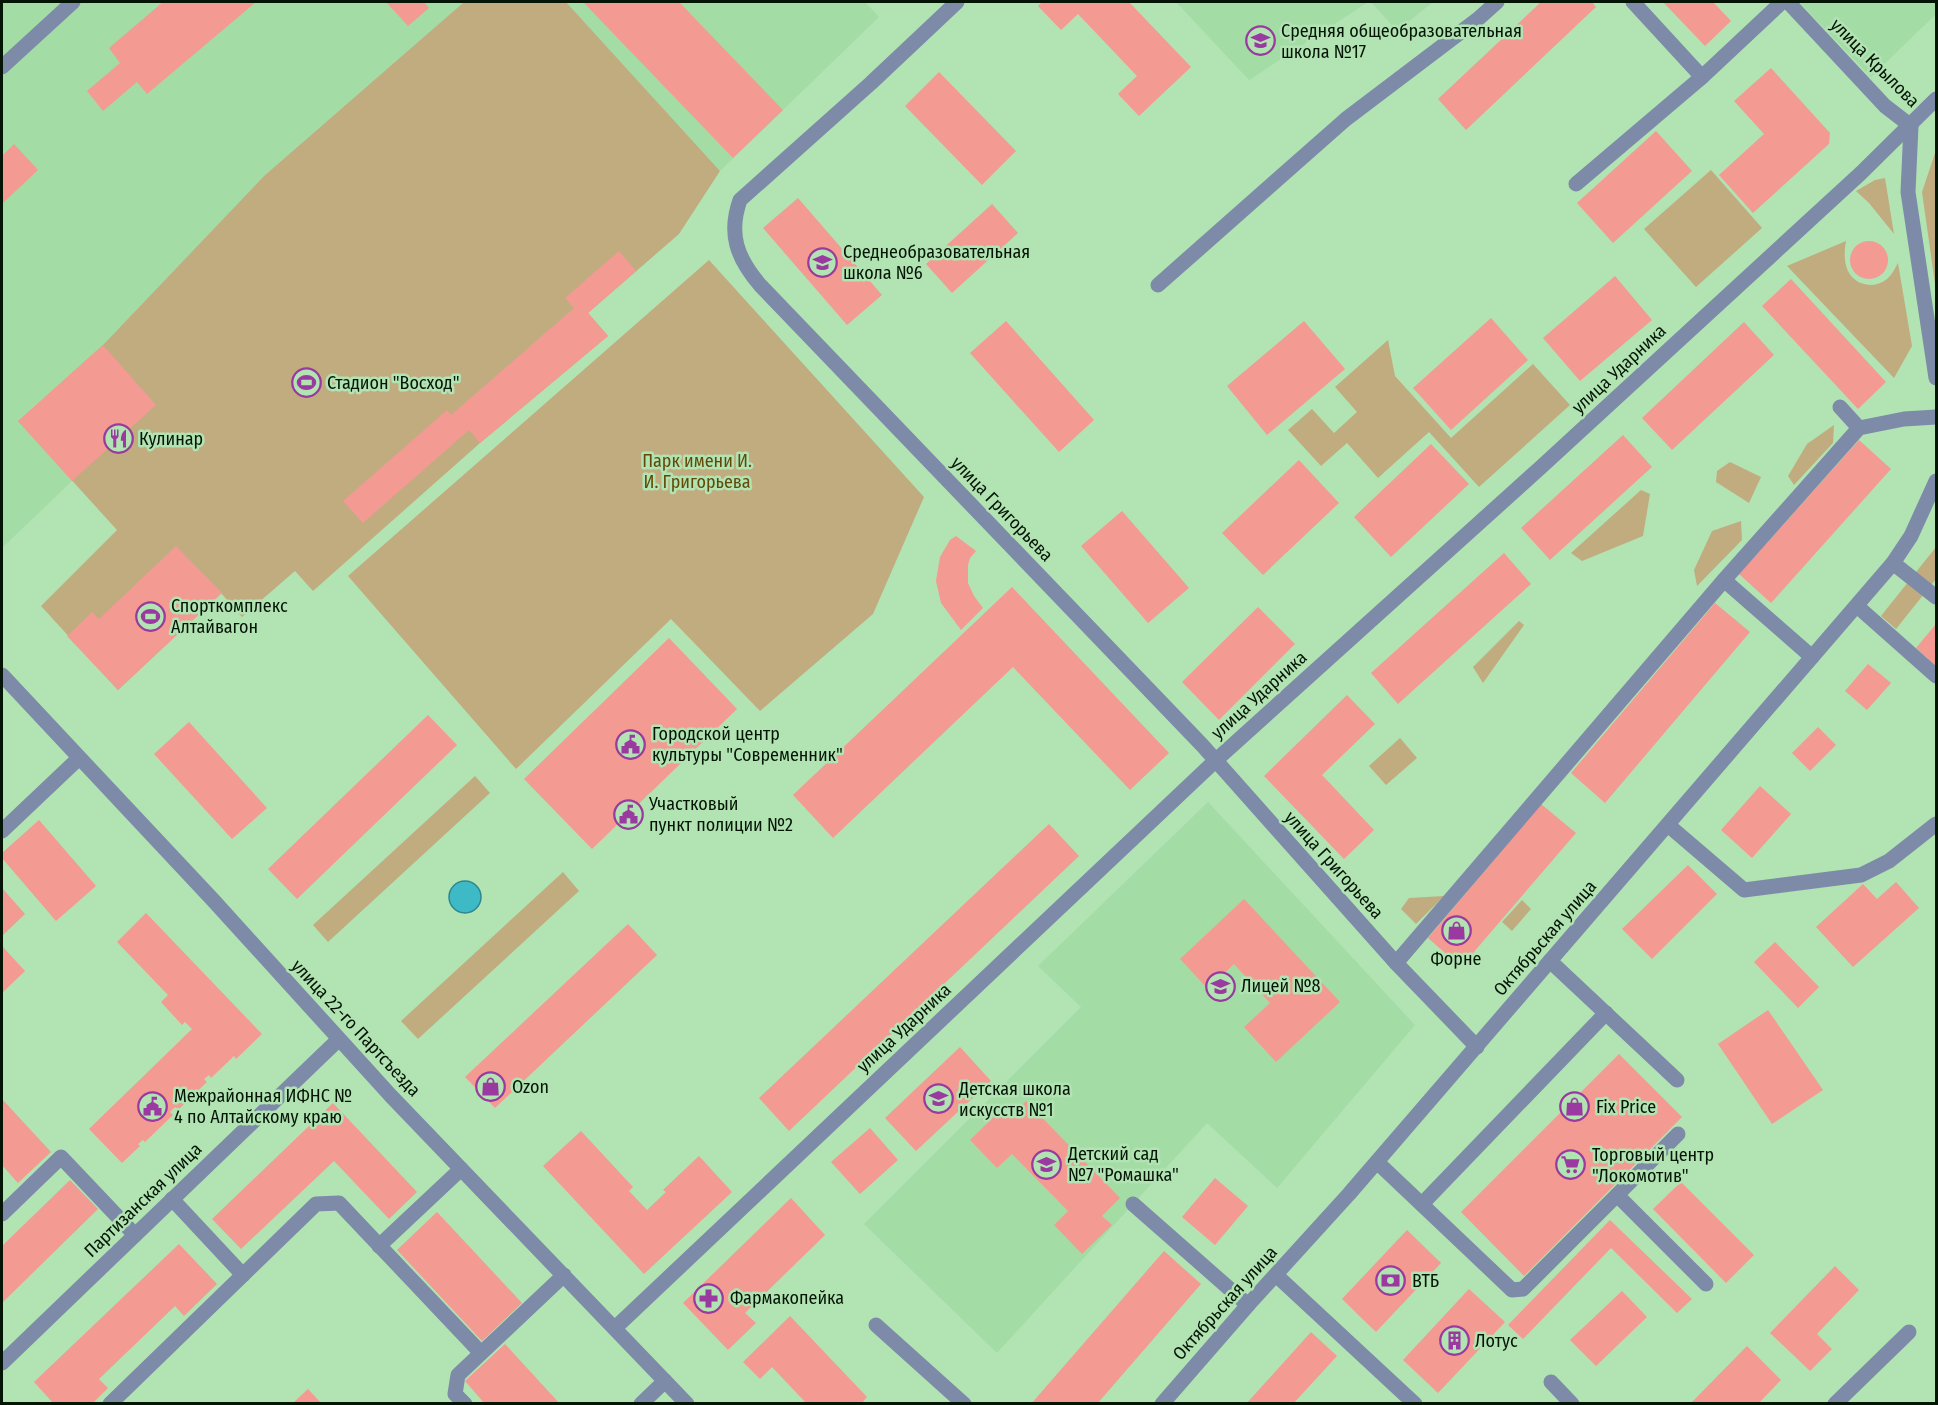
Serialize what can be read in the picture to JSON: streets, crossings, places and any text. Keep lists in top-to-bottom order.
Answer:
{
  "streets": {
    "street": [
      "улица Крылова",
      "улица Ударника",
      "улица Григорьева",
      "Октябрьская улица",
      "улица 22-го Партсъезда",
      "Партизанская улица"
    ]
  },
  "crossings": [
    ["улица Крылова", "улица Ударника"],
    ["улица Ударника", "улица Григорьева"],
    ["улица Ударника", "улица 22-го Партсъезда"],
    ["улица Григорьева", "Октябрьская улица"],
    ["улица 22-го Партсъезда", "Партизанская улица"]
  ],
  "parks": ["Парк имени И. И. Григорьева"],
  "places": {
    "school or university": [
      "Средняя общеобразовательная школа №17",
      "Среднеобразовательная школа №6",
      "Лицей №8",
      "Детская школа искусств №1",
      "Детский сад №7 \"Ромашка\""
    ],
    "sports": ["Стадион \"Восход\"", "Спорткомплекс Алтайвагон"],
    "restaurant": ["Кулинар"],
    "public building": ["Городской центр культуры \"Современник\"", "Участковый пункт полиции №2", "Межрайонная ИФНС № 4 по Алтайскому краю"],
    "shop": ["Форне", "Ozon", "Fix Price"],
    "supermarket": ["Торговый центр \"Локомотив\""],
    "bank": ["ВТБ"],
    "pharmacy": ["Фармакопейка"],
    "building": ["Лотус"]
  }
}
